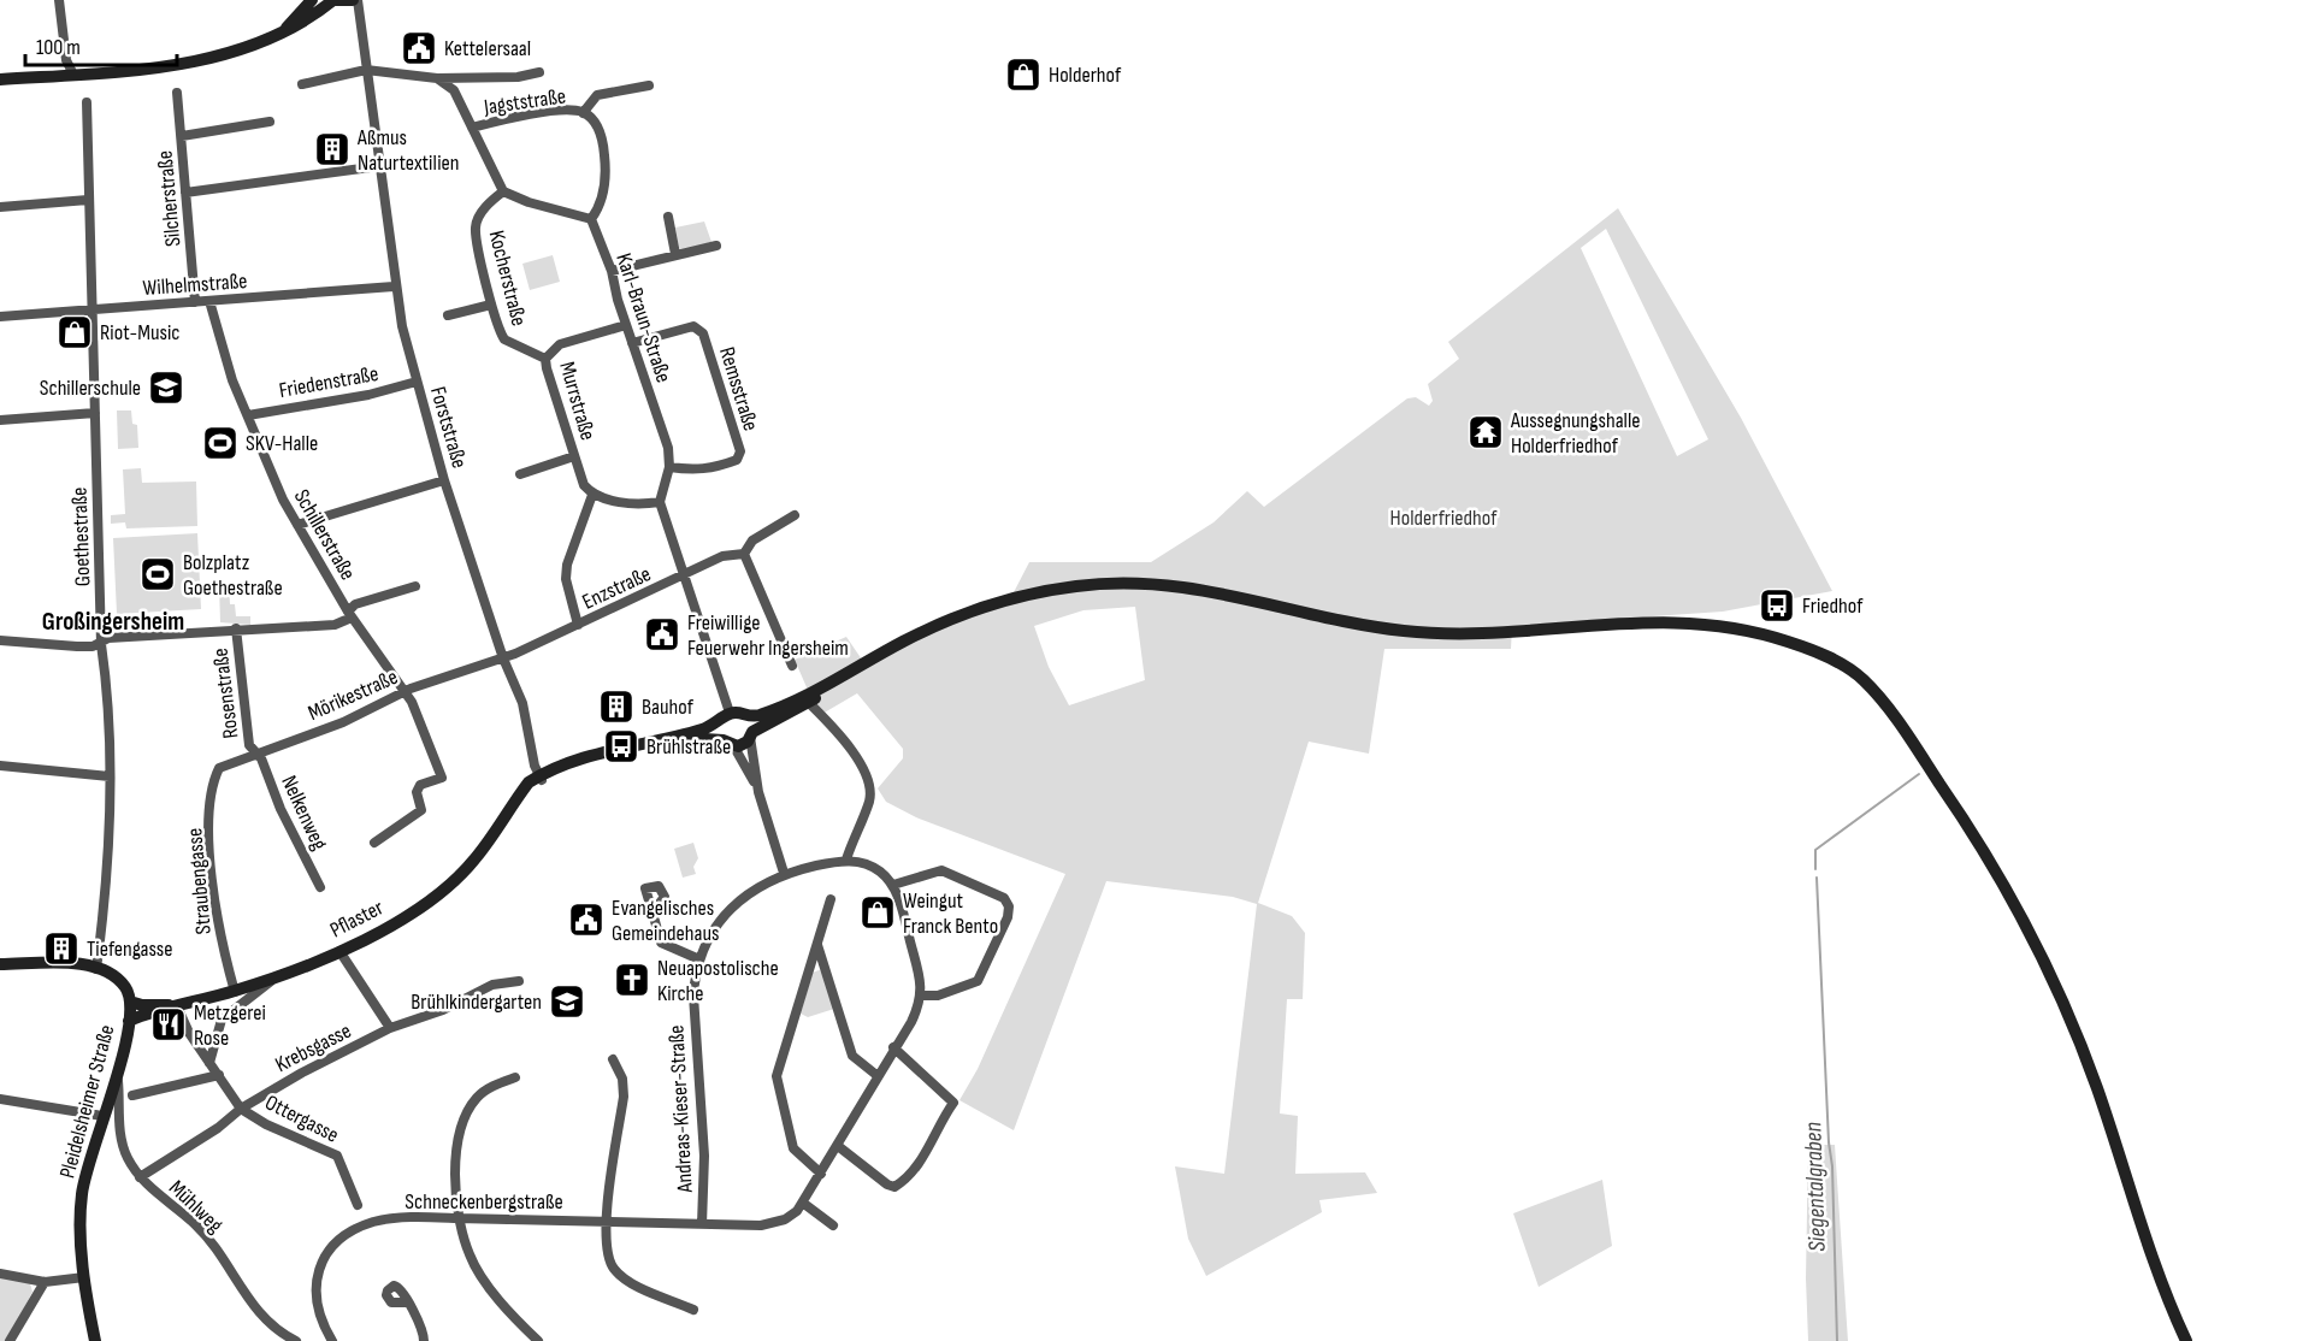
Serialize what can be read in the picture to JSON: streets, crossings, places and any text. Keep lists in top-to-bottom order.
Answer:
{
  "streets": {
    "street": [
      "Jagststraße",
      "Silcherstraße",
      "Kocherstraße",
      "Wilhelmstraße",
      "Karl-Braun-Straße",
      "Friedenstraße",
      "Remsstraße",
      "Murrstraße",
      "Forststraße",
      "Schillerstraße",
      "Goethestraße",
      "Enzstraße",
      "Rosenstraße",
      "Mörikestraße",
      "Nelkenweg",
      "Straubengasse",
      "Pflaster",
      "Krebsgasse",
      "Pleidelsheimer Straße",
      "Andreas-Kieser-Straße",
      "Ottergasse",
      "Schneckenbergstraße",
      "Mühlweg"
    ]
  },
  "crossings": [
    ["Jagststraße", "Karl-Braun-Straße"],
    ["Silcherstraße", "Wilhelmstraße"],
    ["Kocherstraße", "Murrstraße"],
    ["Wilhelmstraße", "Forststraße"],
    ["Wilhelmstraße", "Schillerstraße"],
    ["Wilhelmstraße", "Goethestraße"],
    ["Karl-Braun-Straße", "Remsstraße"],
    ["Karl-Braun-Straße", "Murrstraße"],
    ["Friedenstraße", "Forststraße"],
    ["Friedenstraße", "Schillerstraße"],
    ["Forststraße", "Enzstraße"],
    ["Forststraße", "Mörikestraße"],
    ["Forststraße", "Pflaster"],
    ["Schillerstraße", "Mörikestraße"],
    ["Enzstraße", "Mörikestraße"],
    ["Rosenstraße", "Mörikestraße"],
    ["Rosenstraße", "Nelkenweg"],
    ["Mörikestraße", "Nelkenweg"],
    ["Mörikestraße", "Straubengasse"],
    ["Straubengasse", "Pflaster"],
    ["Pflaster", "Pleidelsheimer Straße"],
    ["Krebsgasse", "Ottergasse"],
    ["Krebsgasse", "Mühlweg"],
    ["Pleidelsheimer Straße", "Mühlweg"],
    ["Andreas-Kieser-Straße", "Schneckenbergstraße"]
  ],
  "districts": ["Großingersheim"],
  "water": ["Siegentalgraben"],
  "parks": ["Holderfriedhof"],
  "places": {
    "public building": ["Kettelersaal", "Freiwillige Feuerwehr Ingersheim", "Evangelisches Gemeindehaus"],
    "shop": ["Holderhof", "Riot-Music", "Weingut Franck Bento"],
    "building": ["Aßmus Naturtextilien", "Bauhof", "Tiefengasse"],
    "school or university": ["Schillerschule", "Brühlkindergarten"],
    "temple": ["Aussegnungshalle Holderfriedhof"],
    "sports": ["SKV-Halle", "Bolzplatz Goethestraße"],
    "bus stop": ["Friedhof", "Brühlstraße"],
    "church": ["Neuapostolische Kirche"],
    "restaurant": ["Metzgerei Rose"]
  },
  "scale_bar": "100 m"
}
